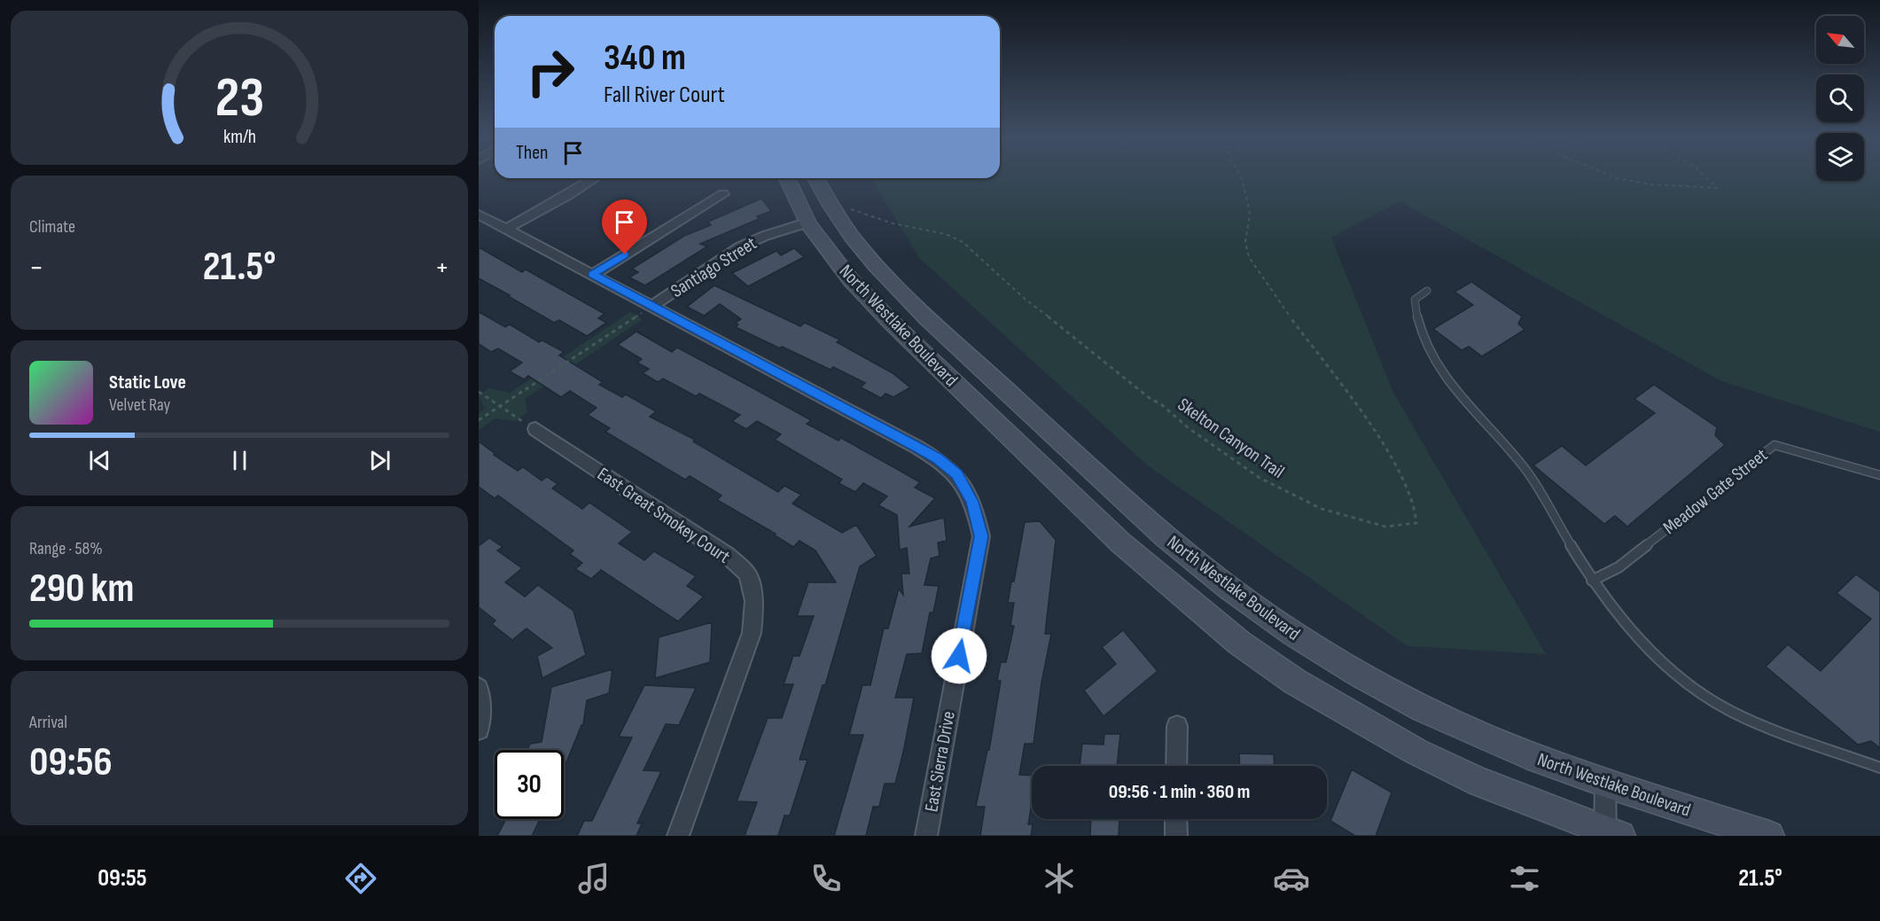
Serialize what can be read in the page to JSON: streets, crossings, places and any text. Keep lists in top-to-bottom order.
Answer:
{
  "streets": {
    "main road": ["North Westlake Boulevard"],
    "street": ["Santiago Street", "East Great Smokey Court", "East Sierra Drive"],
    "lane": ["Meadow Gate Street"],
    "path": ["Skelton Canyon Trail"]
  },
  "crossings": [
    ["Santiago Street", "North Westlake Boulevard"],
    ["Santiago Street", "East Sierra Drive"],
    ["North Westlake Boulevard", "Skelton Canyon Trail"]
  ],
  "north": "top left",
  "page": {
    "turn": ["340 m", "Fall River Court"],
    "then": "Then",
    "tile": [
      "Climate",
      ["Range · 58%", "290 km"],
      ["Arrival", "09:56"]
    ],
    "heat": ["−", "21.5°", "+"],
    "song": ["Static Love", "Velvet Ray"],
    "limit": "30",
    "trip": "09:56 · 1 min · 360 m",
    "tabs": ["09:55", "21.5°"],
    "gauge": ["23", "km/h"]
  }
}
